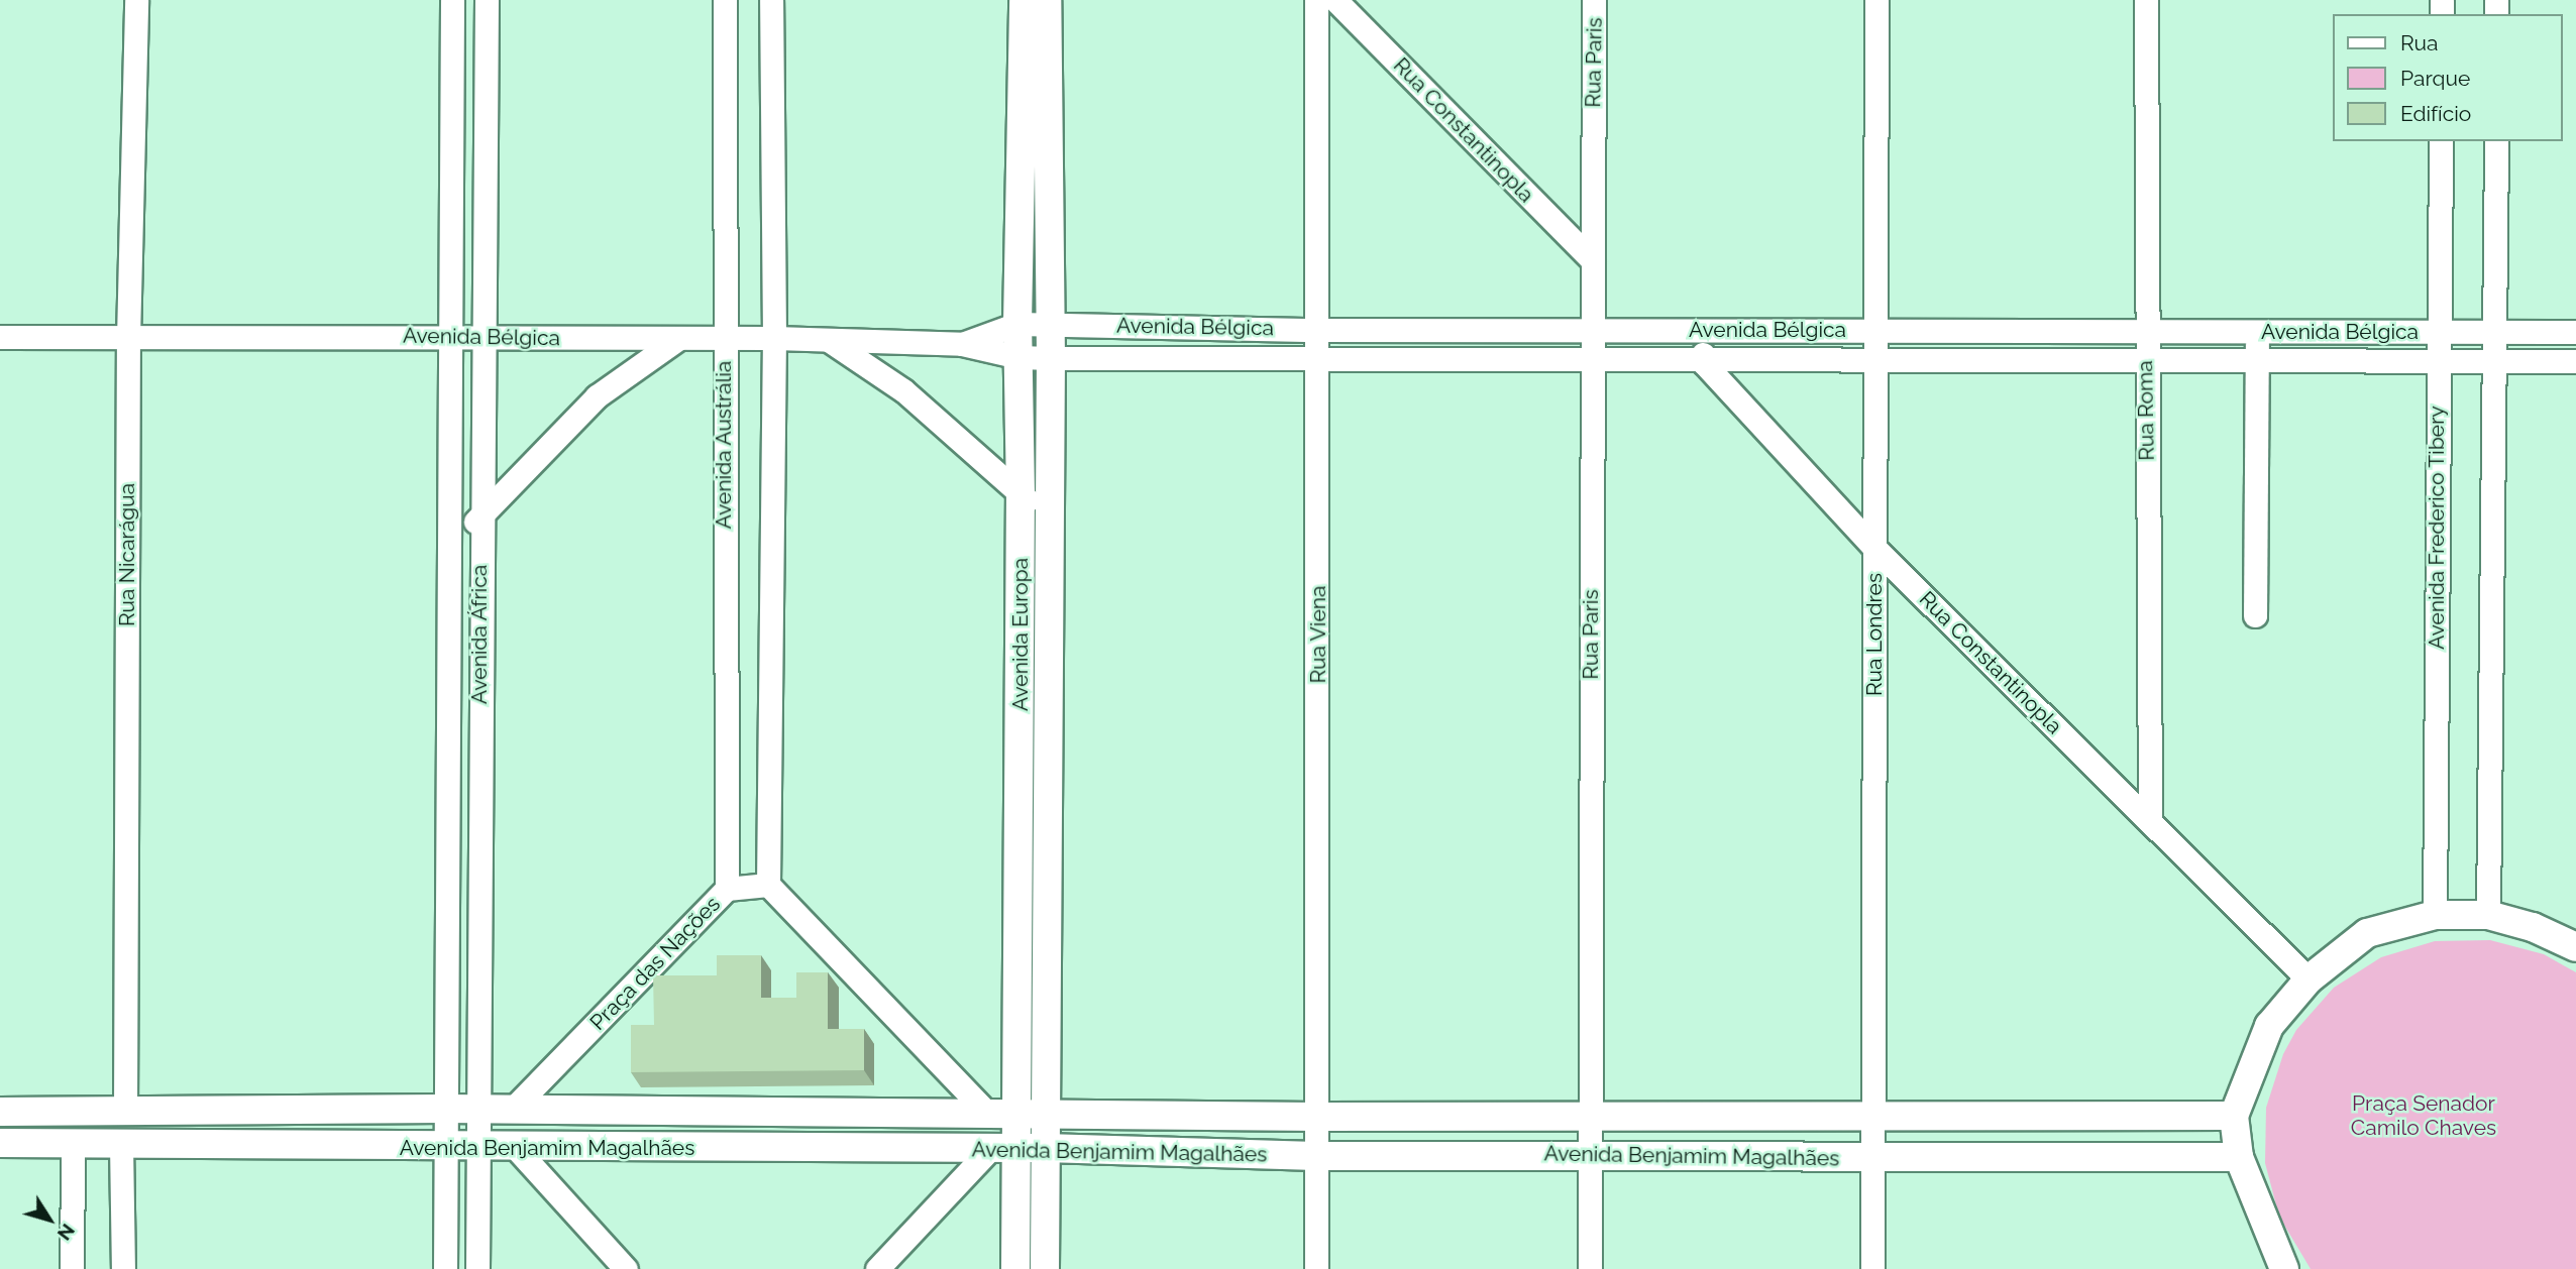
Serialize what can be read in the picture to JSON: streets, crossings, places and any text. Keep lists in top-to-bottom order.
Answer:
{
  "streets": {
    "main road": ["Avenida Europa", "Avenida Benjamim Magalhães"],
    "street": [
      "Rua Paris",
      "Rua Constantinopla",
      "Avenida Bélgica",
      "Rua Roma",
      "Avenida Austrália",
      "Avenida Frederico Tibery",
      "Rua Nicarágua",
      "Avenida África",
      "Rua Viena",
      "Rua Londres",
      "Praça das Nações"
    ]
  },
  "crossings": [
    ["Rua Paris", "Rua Constantinopla"],
    ["Rua Paris", "Avenida Bélgica"],
    ["Rua Paris", "Avenida Benjamim Magalhães"],
    ["Rua Constantinopla", "Avenida Bélgica"],
    ["Rua Constantinopla", "Rua Roma"],
    ["Rua Constantinopla", "Rua Londres"],
    ["Avenida Bélgica", "Rua Roma"],
    ["Avenida Bélgica", "Avenida Austrália"],
    ["Avenida Bélgica", "Avenida Frederico Tibery"],
    ["Avenida Bélgica", "Rua Nicarágua"],
    ["Avenida Bélgica", "Avenida África"],
    ["Avenida Bélgica", "Avenida Europa"],
    ["Avenida Bélgica", "Rua Viena"],
    ["Avenida Bélgica", "Rua Londres"],
    ["Avenida Austrália", "Praça das Nações"],
    ["Rua Nicarágua", "Avenida Benjamim Magalhães"],
    ["Avenida África", "Avenida Benjamim Magalhães"],
    ["Avenida Europa", "Avenida Benjamim Magalhães"],
    ["Rua Viena", "Avenida Benjamim Magalhães"],
    ["Rua Londres", "Avenida Benjamim Magalhães"],
    ["Praça das Nações", "Avenida Benjamim Magalhães"]
  ],
  "parks": ["Praça Senador Camilo Chaves"],
  "legend": ["Rua", "Parque", "Edifício"],
  "north": "bottom right"
}
